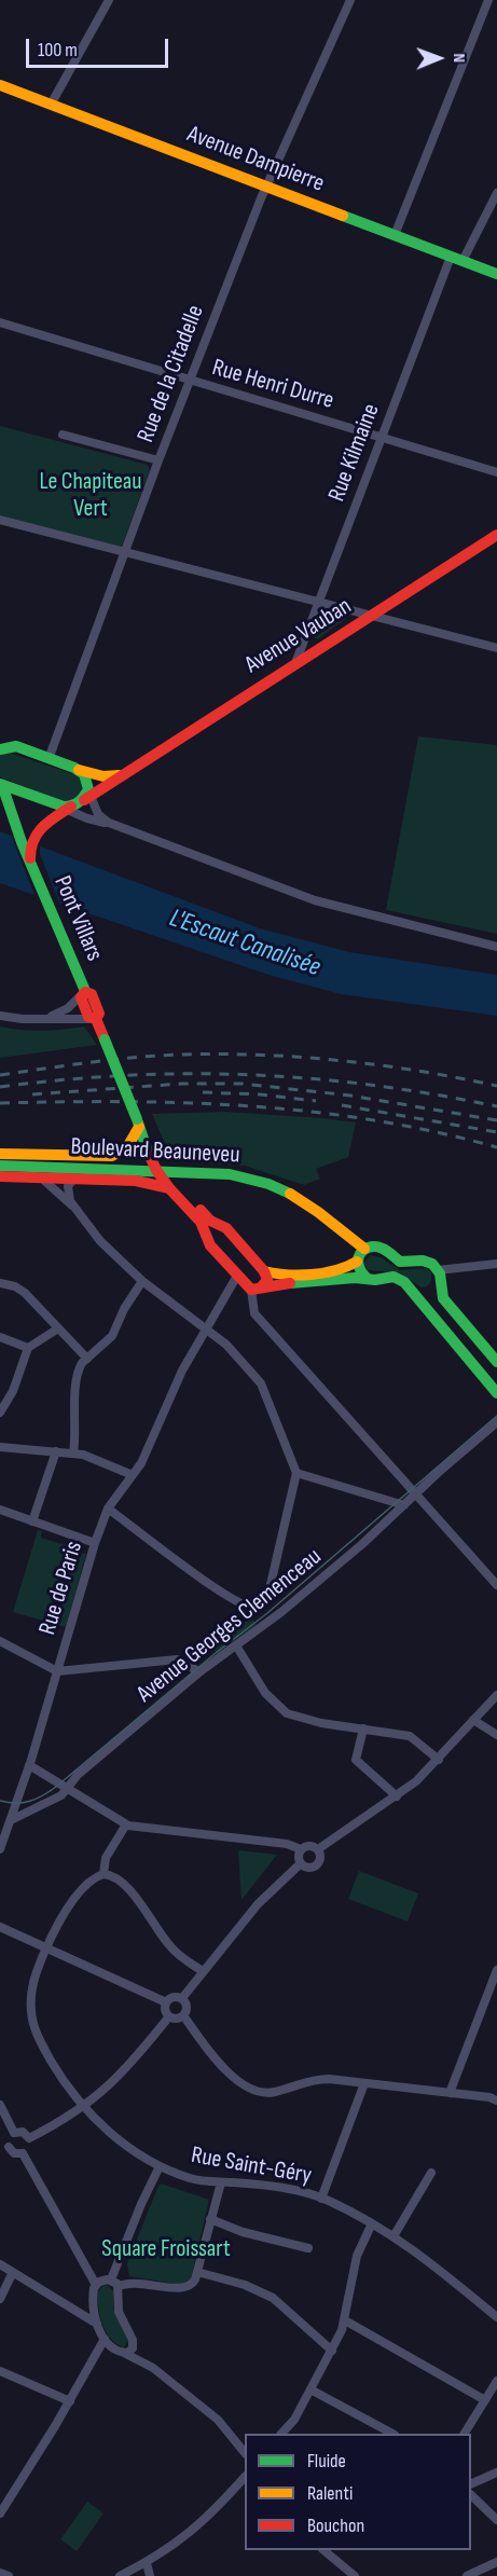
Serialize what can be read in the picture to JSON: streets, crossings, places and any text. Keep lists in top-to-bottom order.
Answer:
{
  "streets": {
    "main road": [
      "Avenue Dampierre",
      "Avenue Vauban",
      "Pont Villars",
      "Boulevard Beauneveu"
    ],
    "street": [
      "Rue de la Citadelle",
      "Rue Henri Durre",
      "Rue Kilmaine",
      "Rue de Paris",
      "Avenue Georges Clemenceau",
      "Rue Saint-Géry"
    ]
  },
  "crossings": [
    ["Avenue Dampierre", "Rue de la Citadelle"],
    ["Avenue Dampierre", "Rue Kilmaine"],
    ["Rue de la Citadelle", "Rue Henri Durre"],
    ["Rue Henri Durre", "Rue Kilmaine"],
    ["Rue Kilmaine", "Avenue Vauban"],
    ["Avenue Vauban", "Pont Villars"],
    ["Rue de Paris", "Avenue Georges Clemenceau"]
  ],
  "water": ["L'Escaut Canalisée"],
  "parks": ["Le Chapiteau Vert", "Square Froissart"],
  "legend": ["Fluide", "Ralenti", "Bouchon"],
  "scale_bar": "100 m",
  "north": "right"
}
